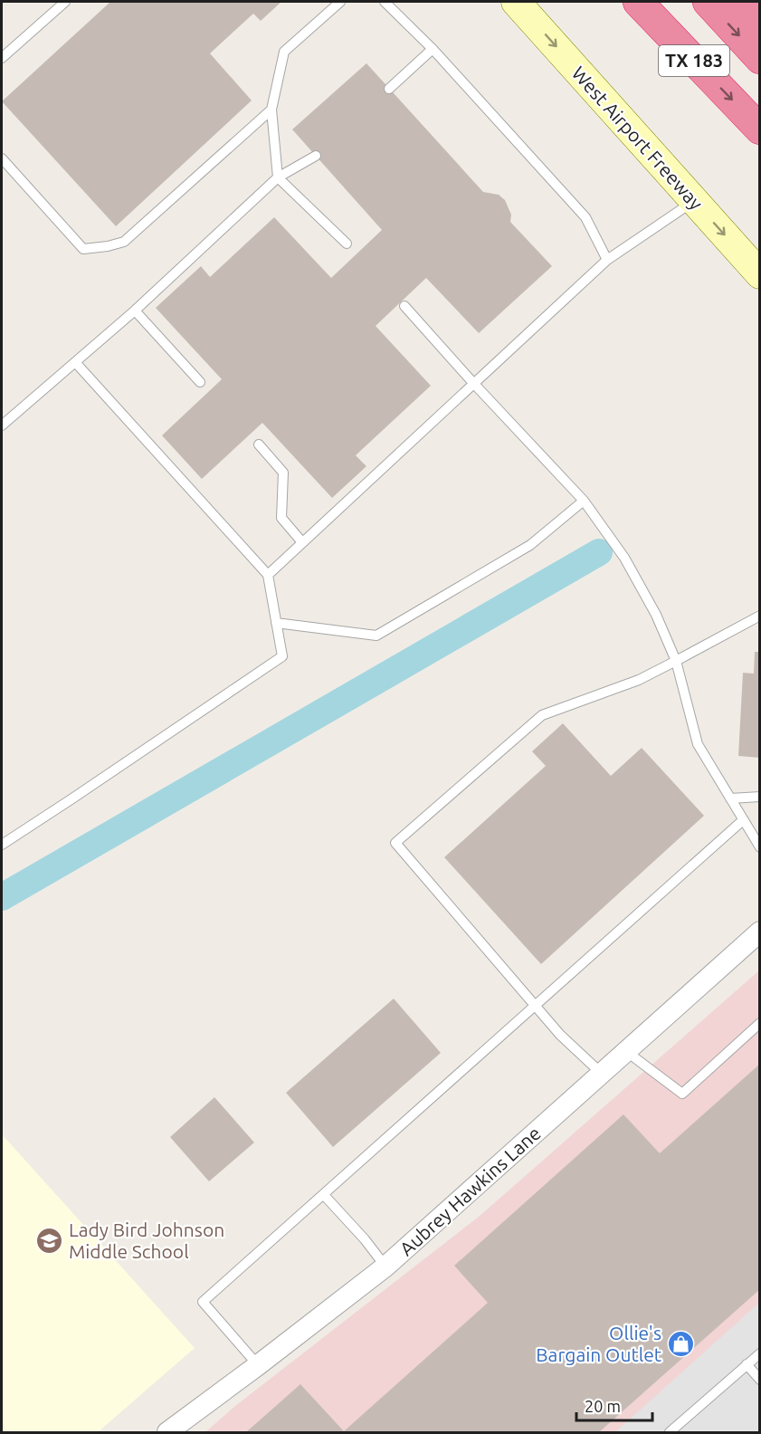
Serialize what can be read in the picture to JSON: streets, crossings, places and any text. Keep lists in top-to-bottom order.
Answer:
{
  "streets": {
    "highway": ["TX 183"],
    "main road": ["West Airport Freeway"],
    "street": ["Aubrey Hawkins Lane"]
  },
  "one_way": ["West Airport Freeway"],
  "places": {
    "school or university": ["Lady Bird Johnson Middle School"],
    "shop": ["Ollie's Bargain Outlet"]
  },
  "scale_bar": "20 m"
}
